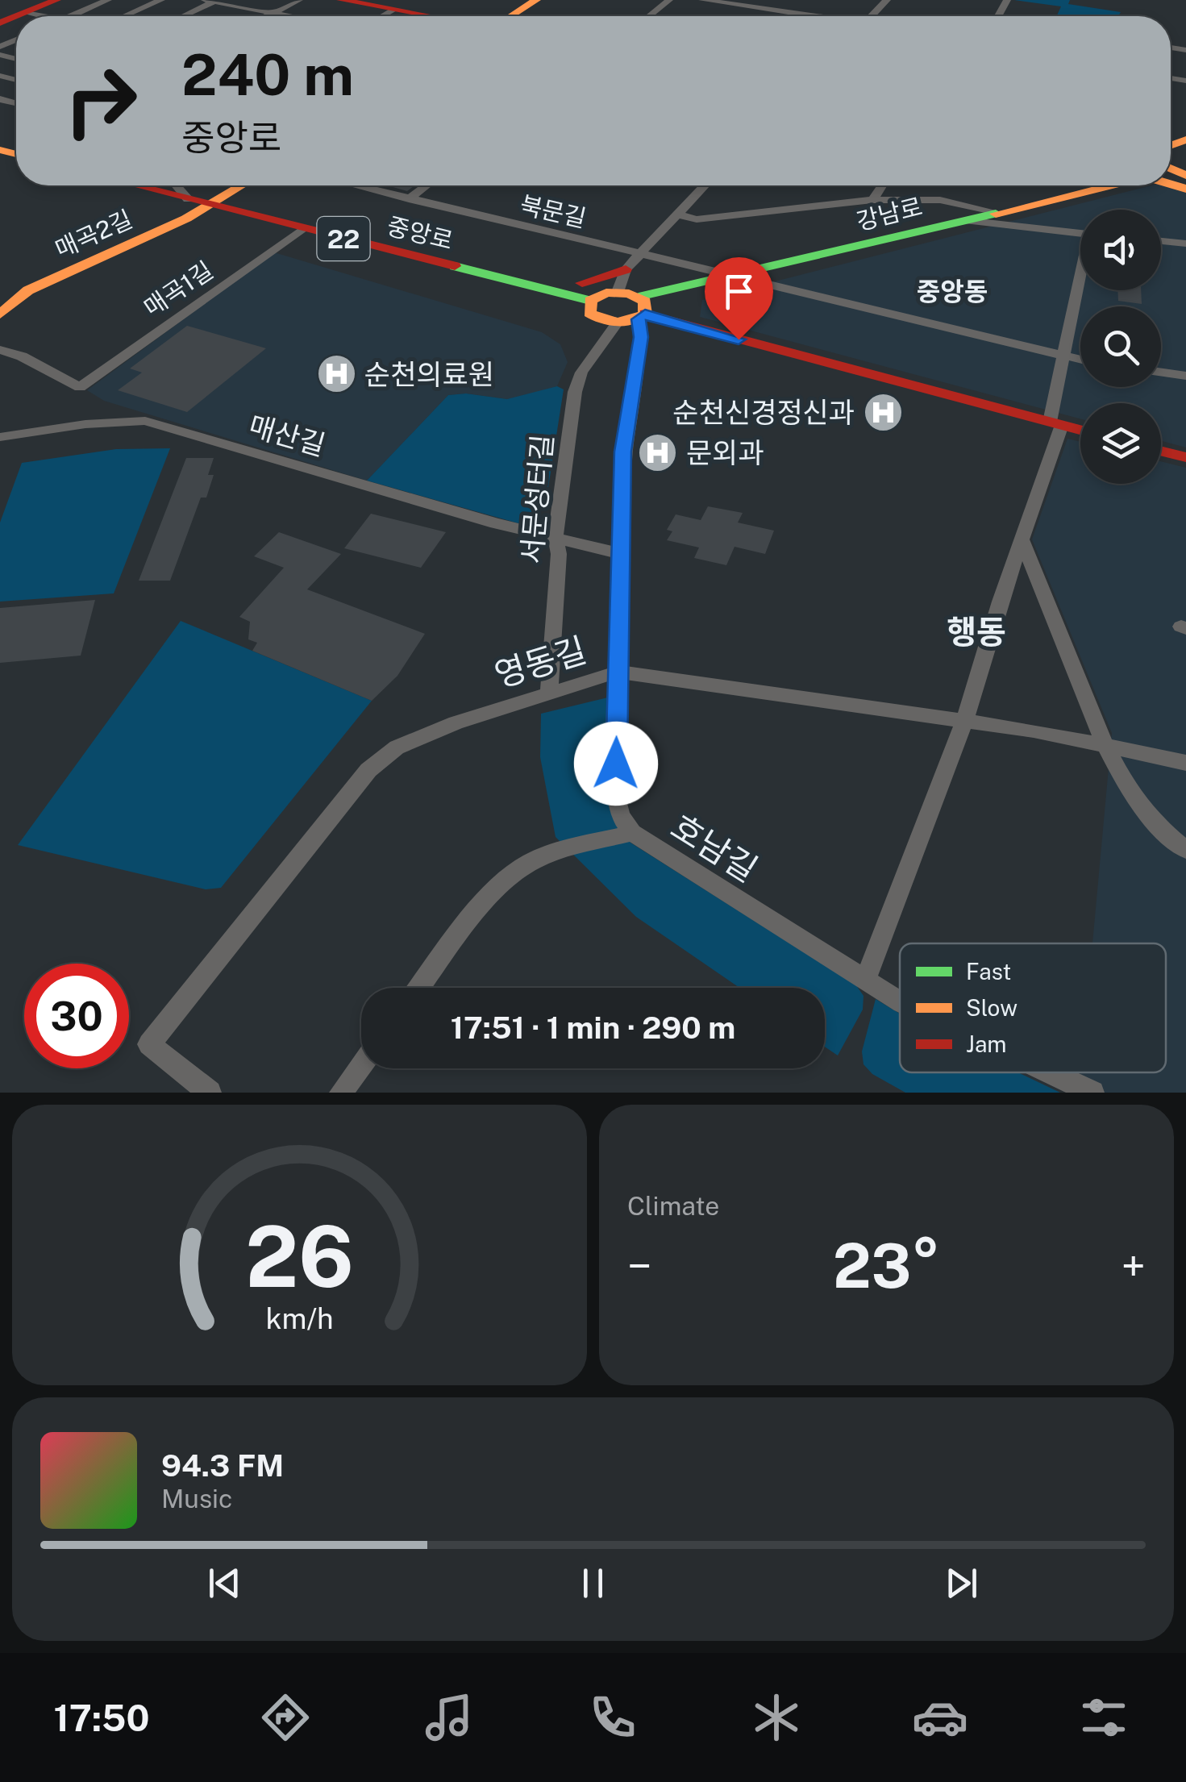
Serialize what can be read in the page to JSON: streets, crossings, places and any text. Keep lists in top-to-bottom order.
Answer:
{
  "streets": {
    "main road": [
      "강남로",
      "중앙로",
      "매곡2길",
      "22"
    ],
    "street": [
      "북문길",
      "매곡1길",
      "매산길",
      "서문성터길",
      "영동길",
      "호남길"
    ]
  },
  "crossings": [
    ["북문길", "강남로"],
    ["강남로", "22"],
    ["강남로", "서문성터길"],
    ["강남로", "호남길"],
    ["중앙로", "매곡2길"],
    ["중앙로", "22"],
    ["중앙로", "매곡1길"],
    ["22", "서문성터길"],
    ["매산길", "서문성터길"],
    ["매산길", "호남길"],
    ["서문성터길", "영동길"],
    ["영동길", "호남길"]
  ],
  "districts": ["중앙동", "행동"],
  "places": {
    "hospital": ["순천의료원", "순천신경정신과", "문외과"]
  },
  "legend": ["Fast", "Slow", "Jam"],
  "page": {
    "turn": ["240 m", "중앙로"],
    "limit": "30",
    "trip": "17:51 · 1 min · 290 m",
    "tile": "Climate",
    "heat": ["−", "23°", "+"],
    "song": ["94.3 FM", "Music"],
    "tabs": "17:50",
    "gauge": ["26", "km/h"]
  }
}
